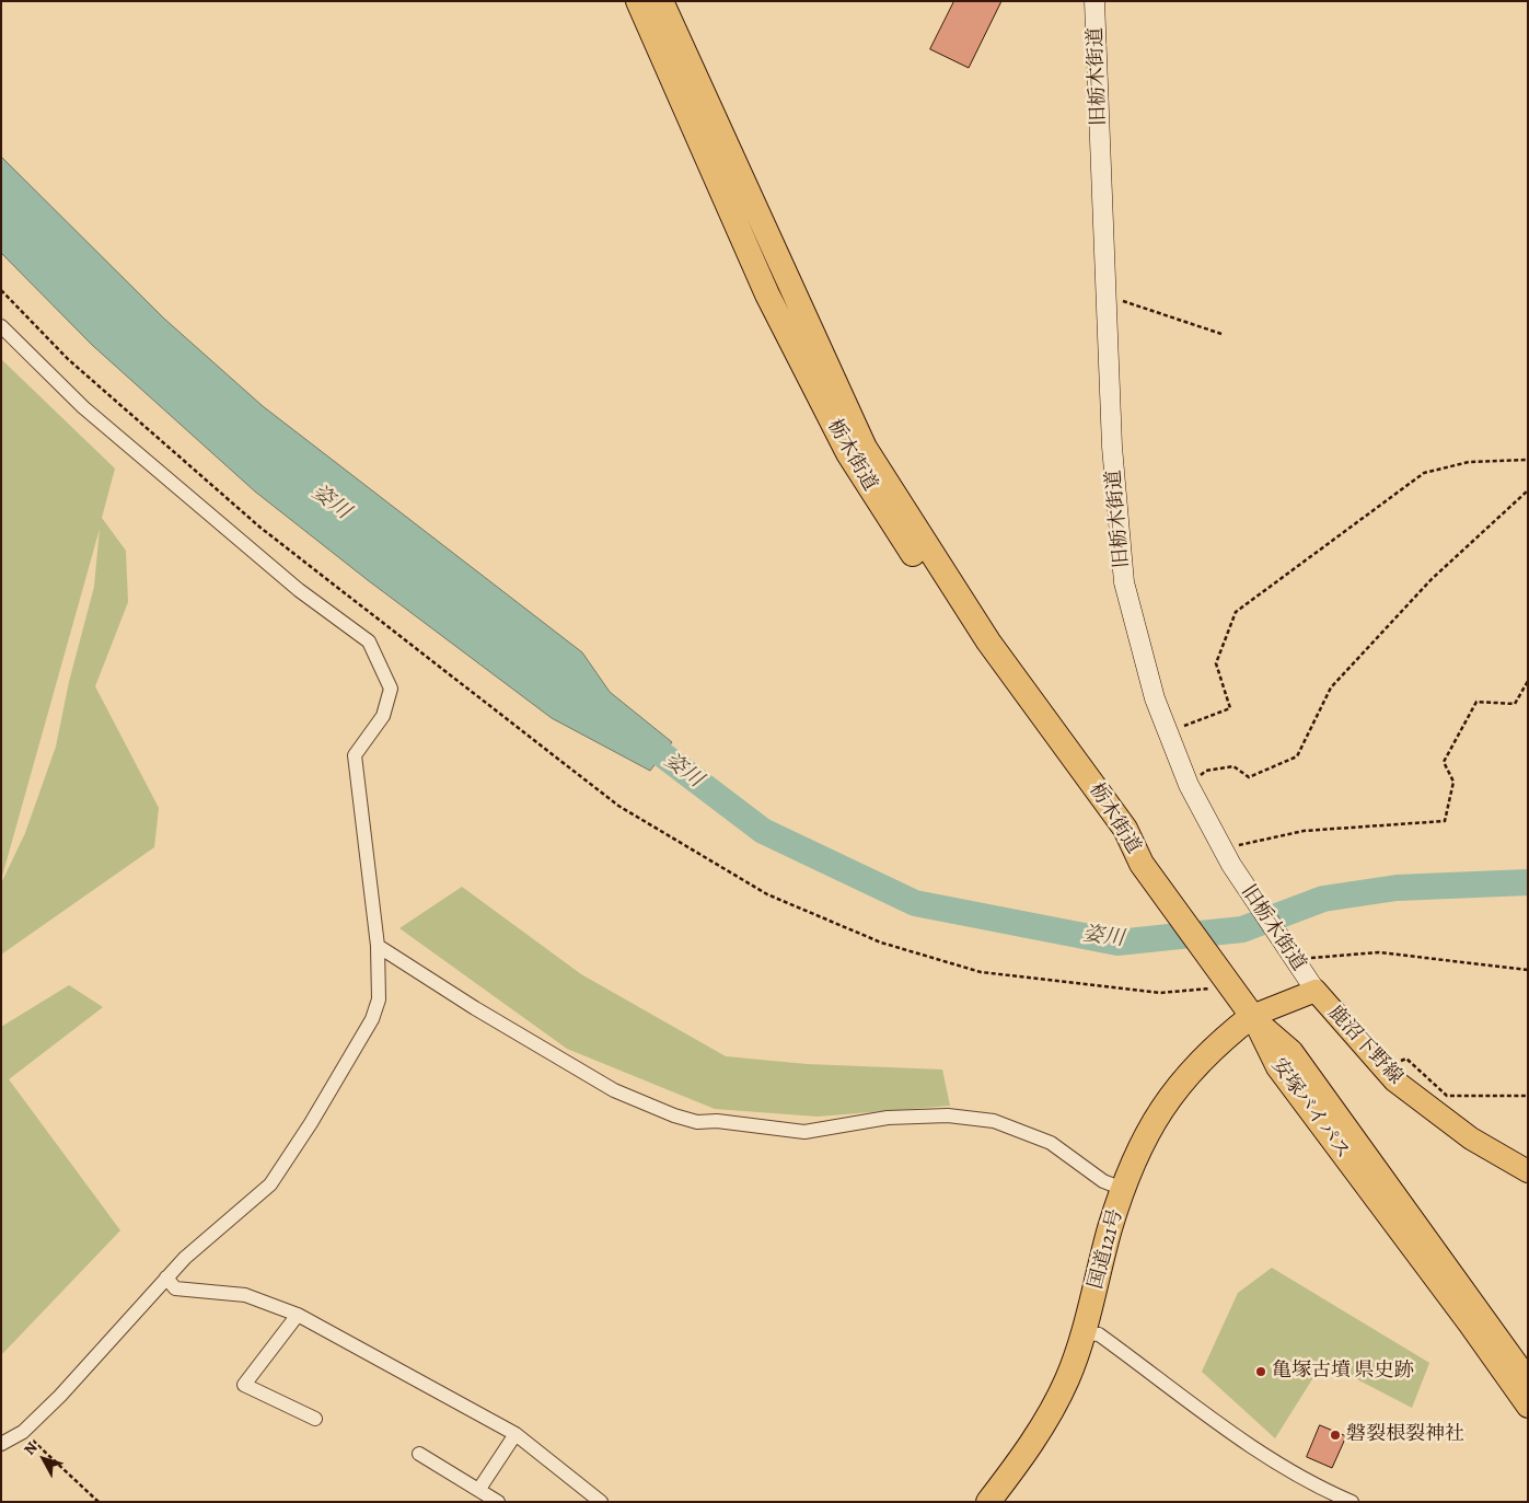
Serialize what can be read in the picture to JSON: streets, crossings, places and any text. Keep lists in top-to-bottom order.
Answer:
{
  "streets": {
    "highway": ["栃木街道", "国道121号"],
    "main road": ["鹿沼下野線", "安塚バイパス"],
    "street": ["旧栃木街道"]
  },
  "crossings": [
    ["旧栃木街道", "鹿沼下野線"],
    ["栃木街道", "鹿沼下野線"],
    ["栃木街道", "安塚バイパス"],
    ["栃木街道", "国道121号"],
    ["鹿沼下野線", "安塚バイパス"],
    ["鹿沼下野線", "国道121号"],
    ["安塚バイパス", "国道121号"]
  ],
  "water": ["姿川"],
  "places": ["亀塚古墳 県史跡", "磐裂根裂神社"],
  "north": "top left"
}
